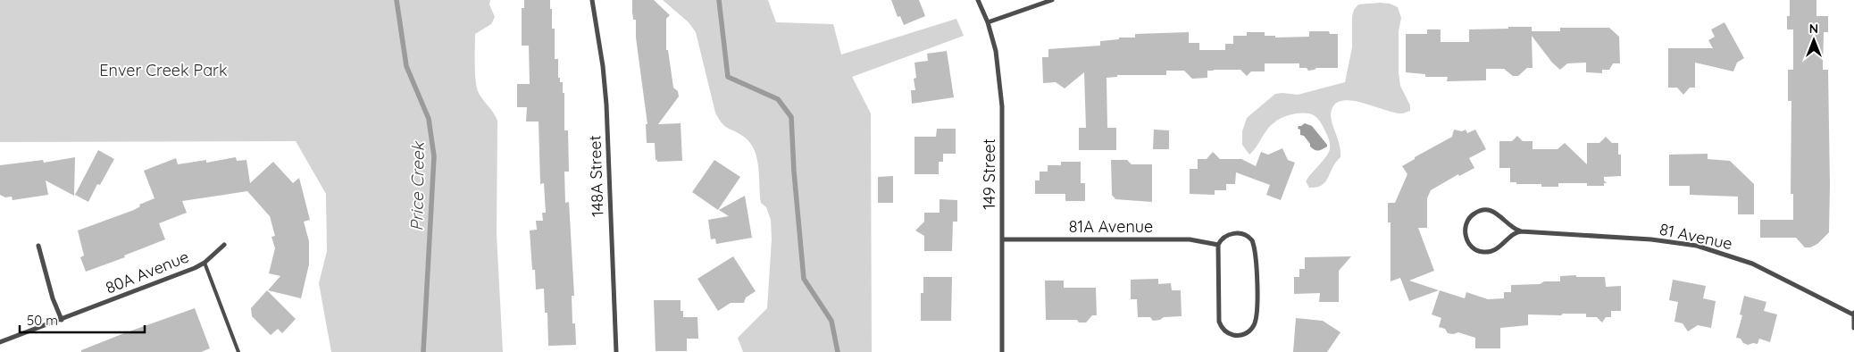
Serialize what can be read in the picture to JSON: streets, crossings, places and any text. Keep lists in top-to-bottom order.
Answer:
{
  "streets": {
    "street": [
      "149 Street",
      "148A Street",
      "81A Avenue",
      "81 Avenue",
      "80A Avenue"
    ]
  },
  "crossings": [
    ["149 Street", "81A Avenue"]
  ],
  "water": ["Price Creek"],
  "parks": ["Enver Creek Park"],
  "scale_bar": "50 m",
  "north": "top"
}
